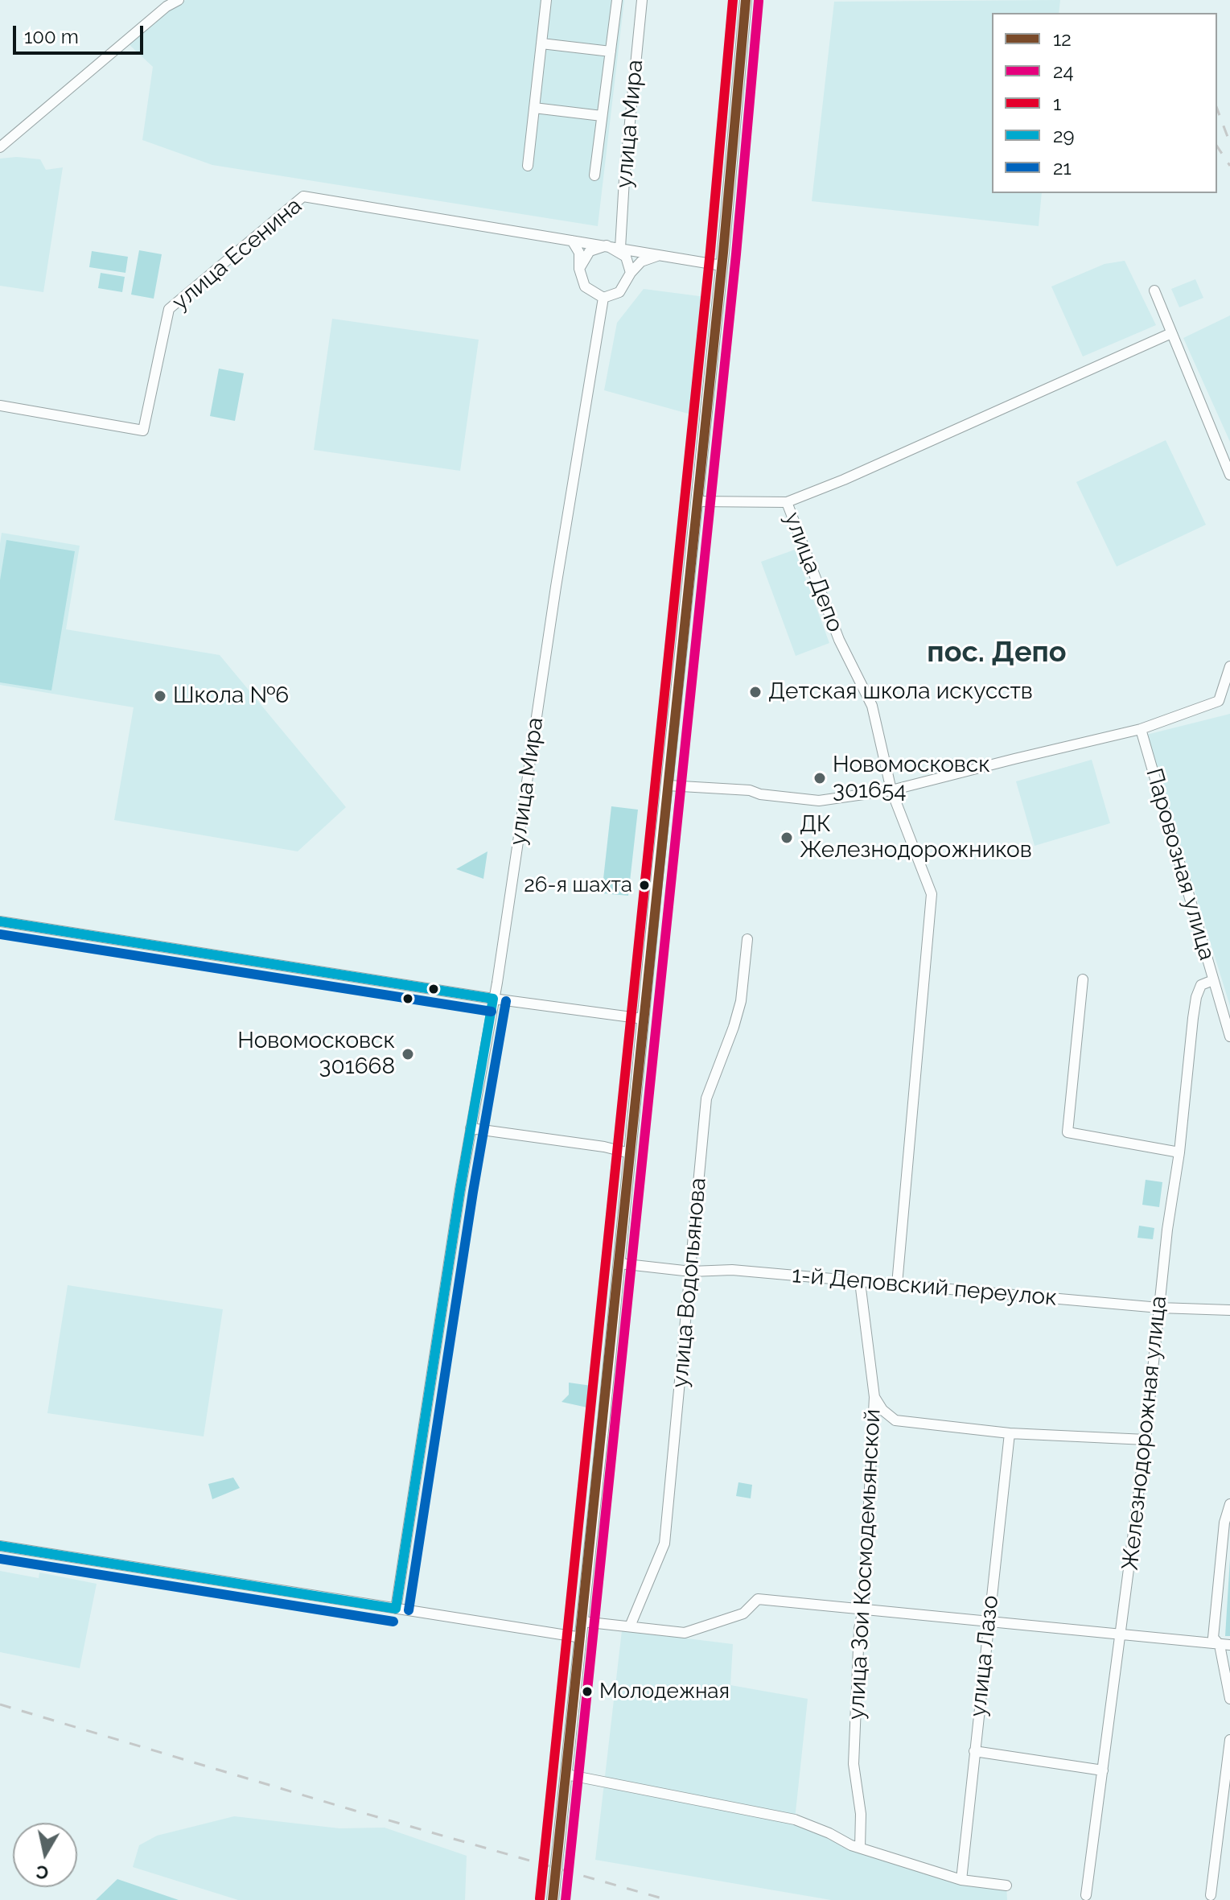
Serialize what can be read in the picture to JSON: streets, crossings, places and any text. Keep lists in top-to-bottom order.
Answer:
{
  "streets": {
    "street": [
      "улица Мира",
      "улица Есенина",
      "улица Депо",
      "Паровозная улица",
      "улица Водопьянова",
      "1-й Деповский переулок",
      "Железнодорожная улица",
      "улица Зои Космодемьянской",
      "улица Лазо"
    ]
  },
  "crossings": [
    ["улица Мира", "улица Есенина"],
    ["Паровозная улица", "Железнодорожная улица"],
    ["улица Водопьянова", "1-й Деповский переулок"],
    ["1-й Деповский переулок", "Железнодорожная улица"],
    ["1-й Деповский переулок", "улица Зои Космодемьянской"]
  ],
  "districts": ["пос. Депо"],
  "places": [
    "Детская школа искусств",
    "Школа №6",
    "Новомосковск 301654",
    "ДК Железнодорожников",
    "26-я шахта",
    "Новомосковск 301668",
    "Молодежная"
  ],
  "lines": [
    "transit line 12",
    "transit line 1",
    "transit line 24",
    "transit line 29",
    "transit line 21"
  ],
  "legend": [
    "12",
    "24",
    "1",
    "29",
    "21"
  ],
  "scale_bar": "100 m",
  "north": "bottom"
}
